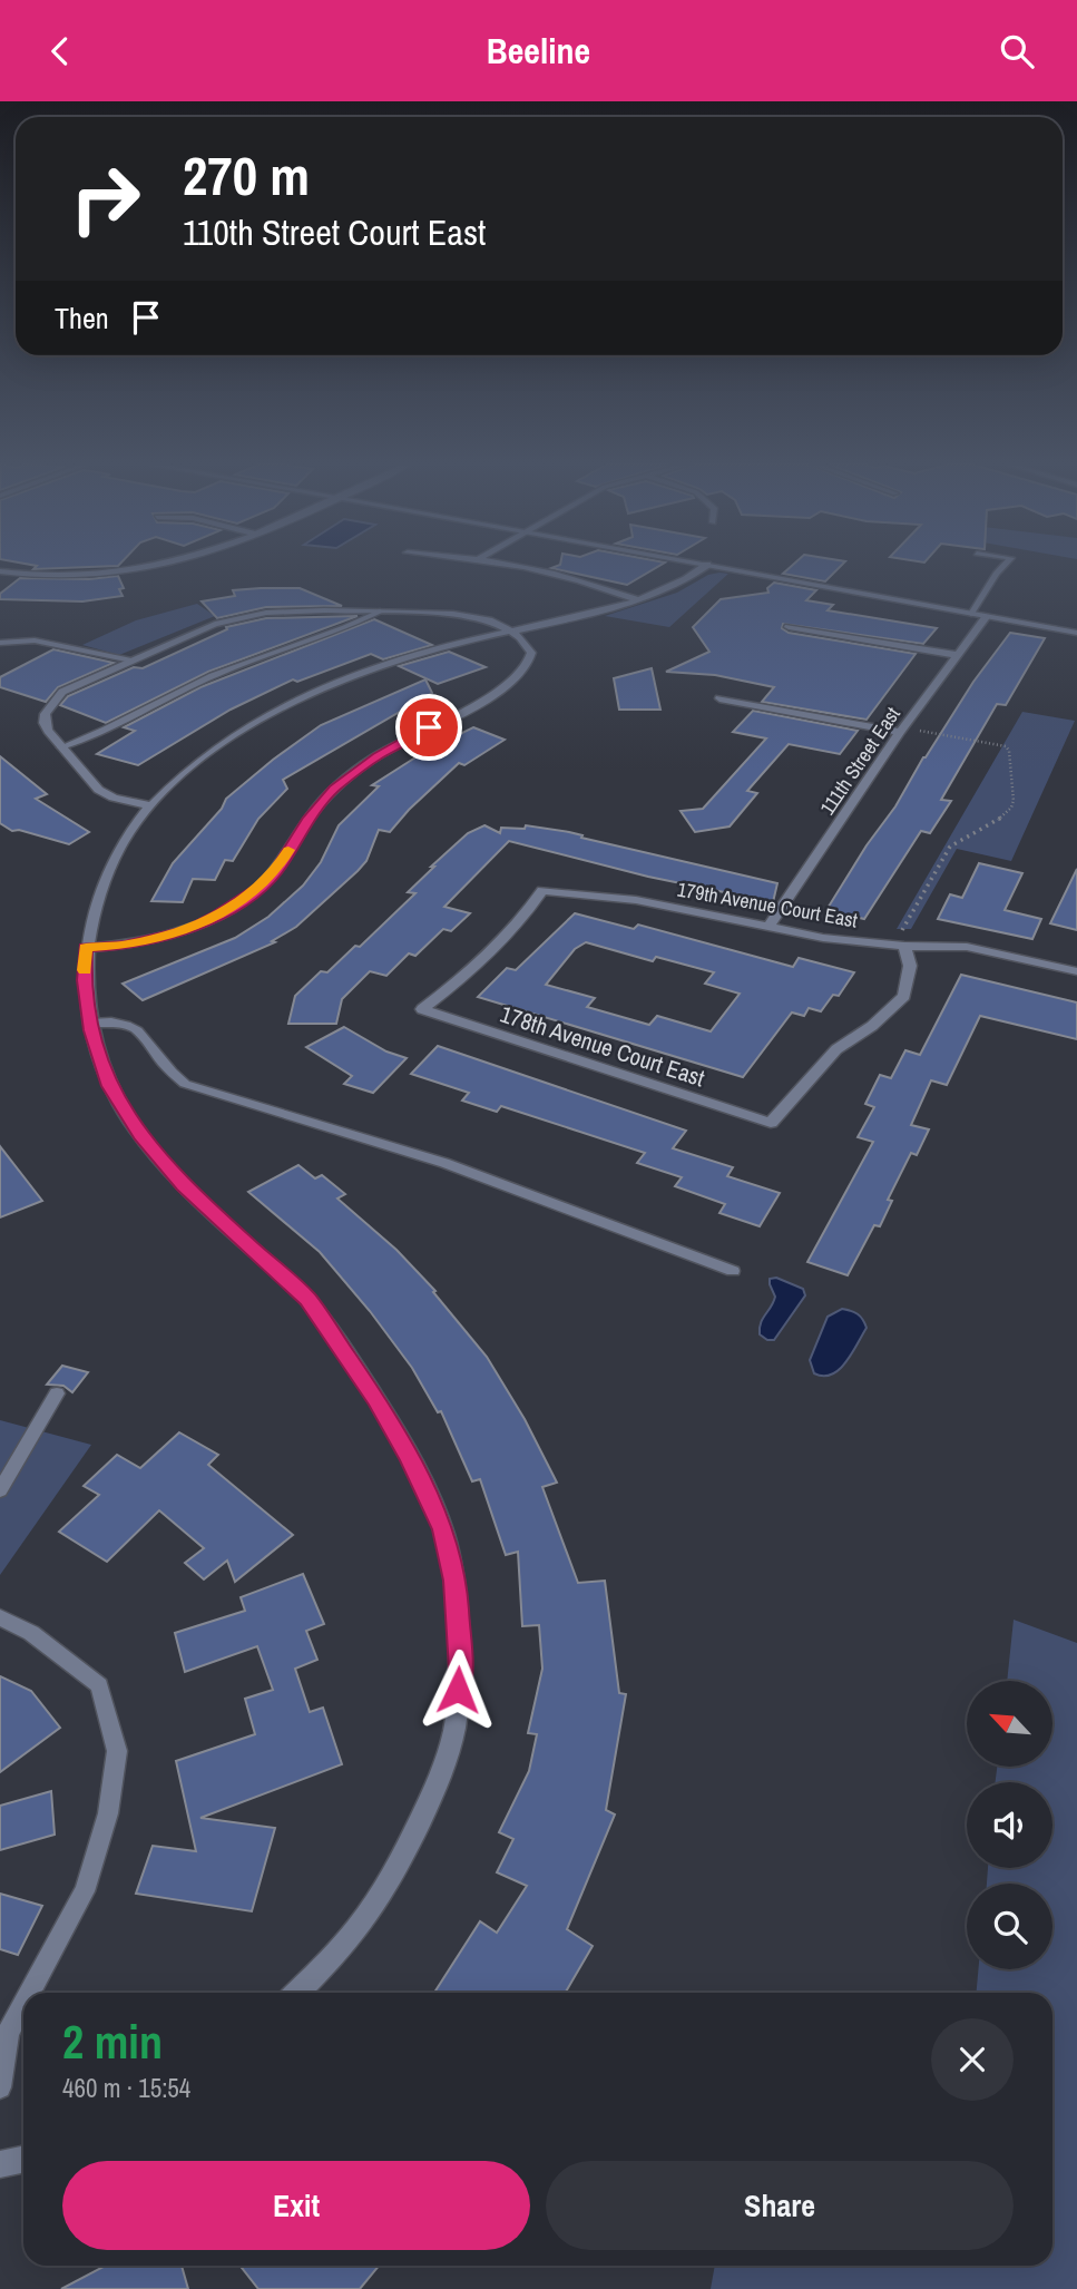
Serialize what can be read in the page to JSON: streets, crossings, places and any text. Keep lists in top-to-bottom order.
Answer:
{
  "streets": {
    "street": ["111th Street East", "179th Avenue Court East", "178th Avenue Court East"]
  },
  "crossings": [
    ["111th Street East", "179th Avenue Court East"],
    ["179th Avenue Court East", "178th Avenue Court East"]
  ],
  "north": "top left",
  "page": {
    "header": "Beeline",
    "turn": ["270 m", "110th Street Court East"],
    "then": "Then",
    "heading": ["2 min", "460 m · 15:54"],
    "buttons": ["Exit", "Share"]
  }
}
